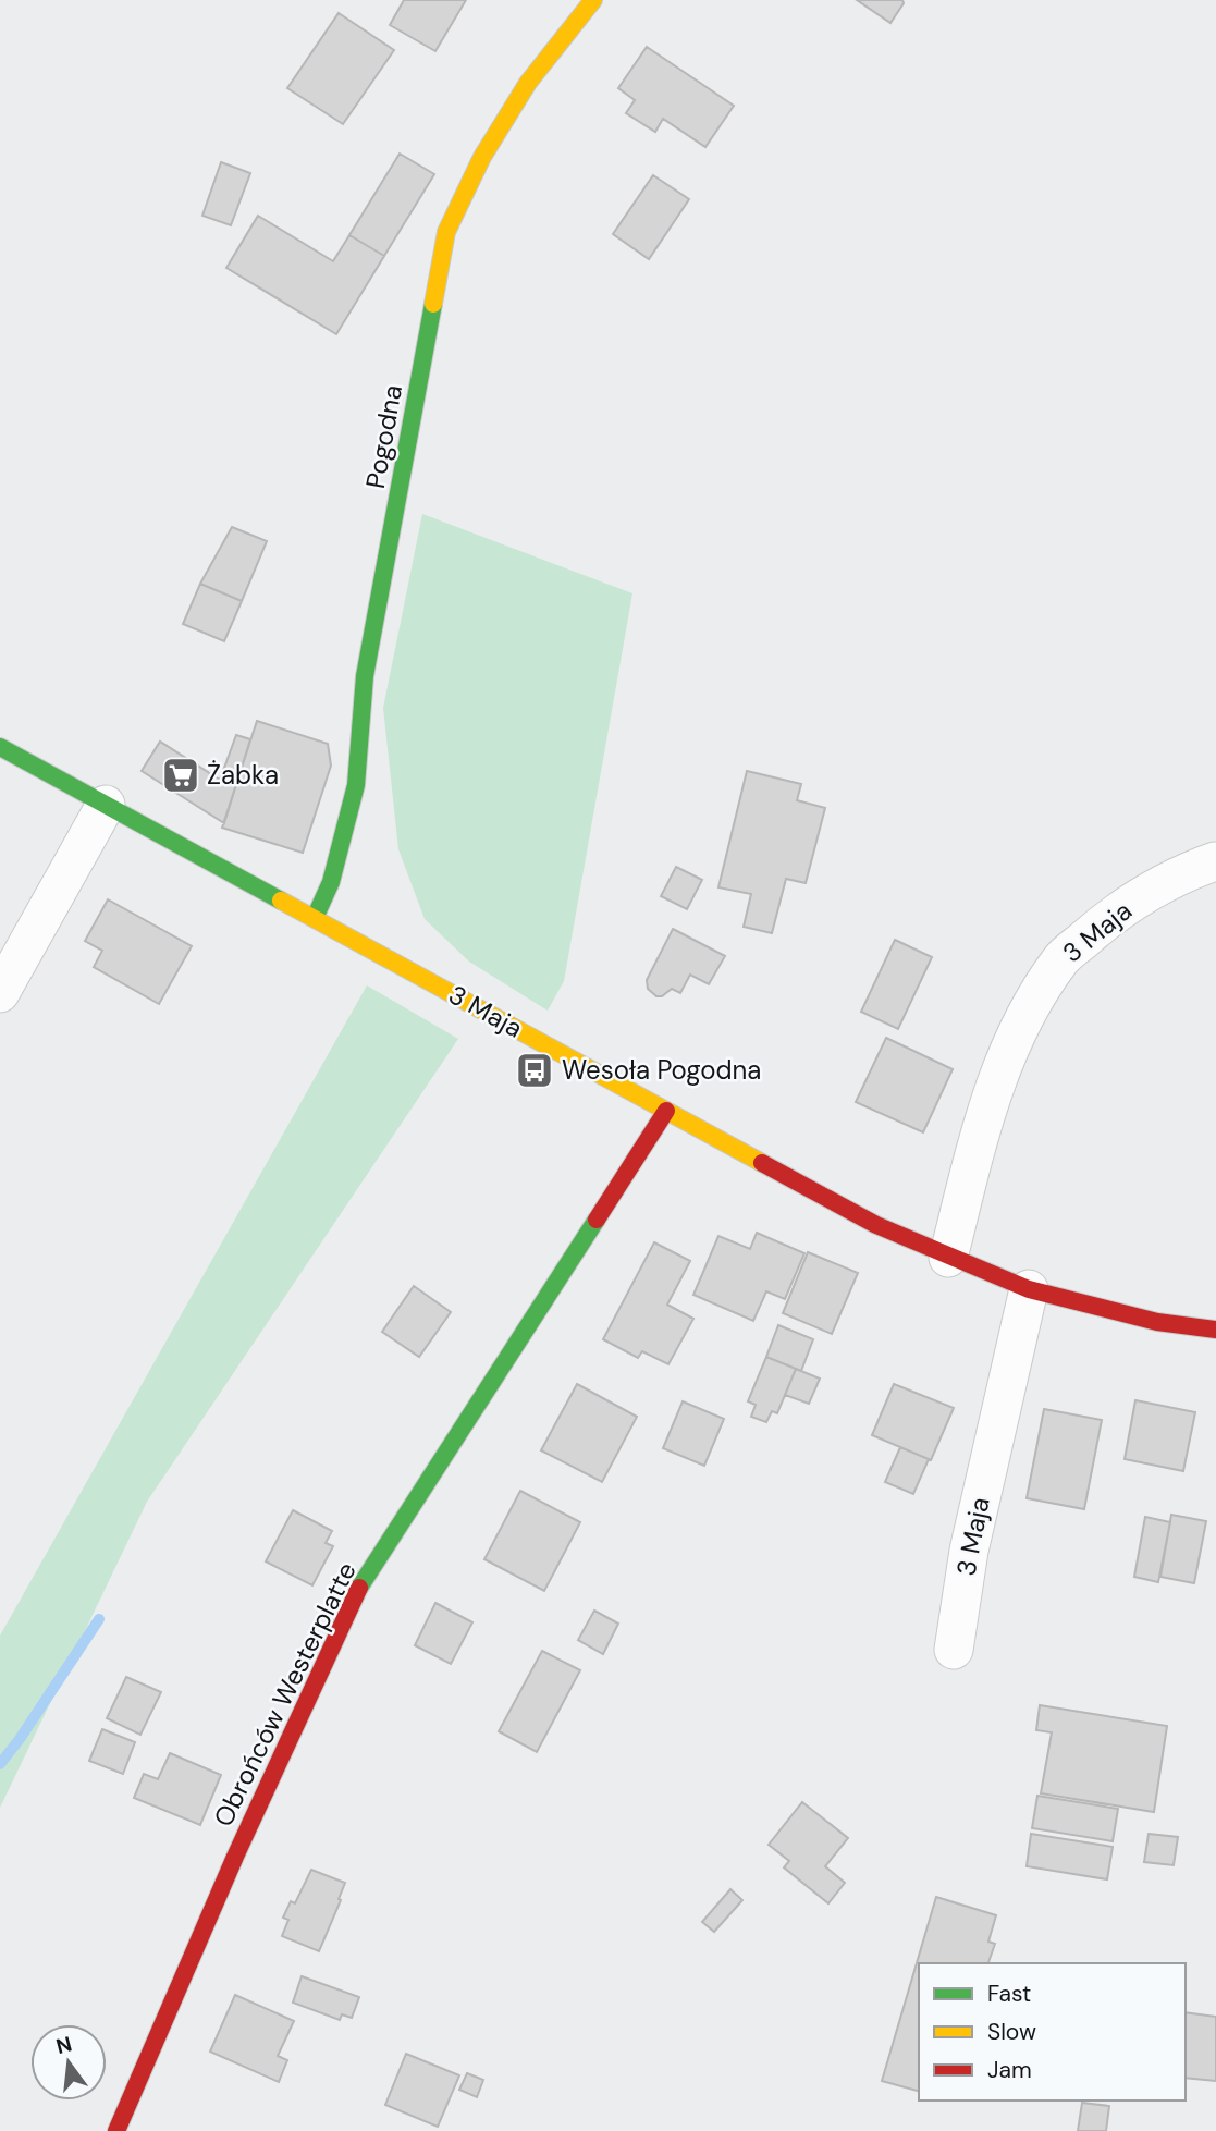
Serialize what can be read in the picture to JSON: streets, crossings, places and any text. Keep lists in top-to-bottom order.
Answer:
{
  "streets": {
    "street": ["Pogodna", "3 Maja", "Obrońców Westerplatte"]
  },
  "crossings": [
    ["Pogodna", "3 Maja"],
    ["3 Maja", "Obrońców Westerplatte"]
  ],
  "places": {
    "supermarket": ["Żabka"],
    "bus stop": ["Wesoła Pogodna"]
  },
  "legend": ["Fast", "Slow", "Jam"],
  "north": "top"
}
